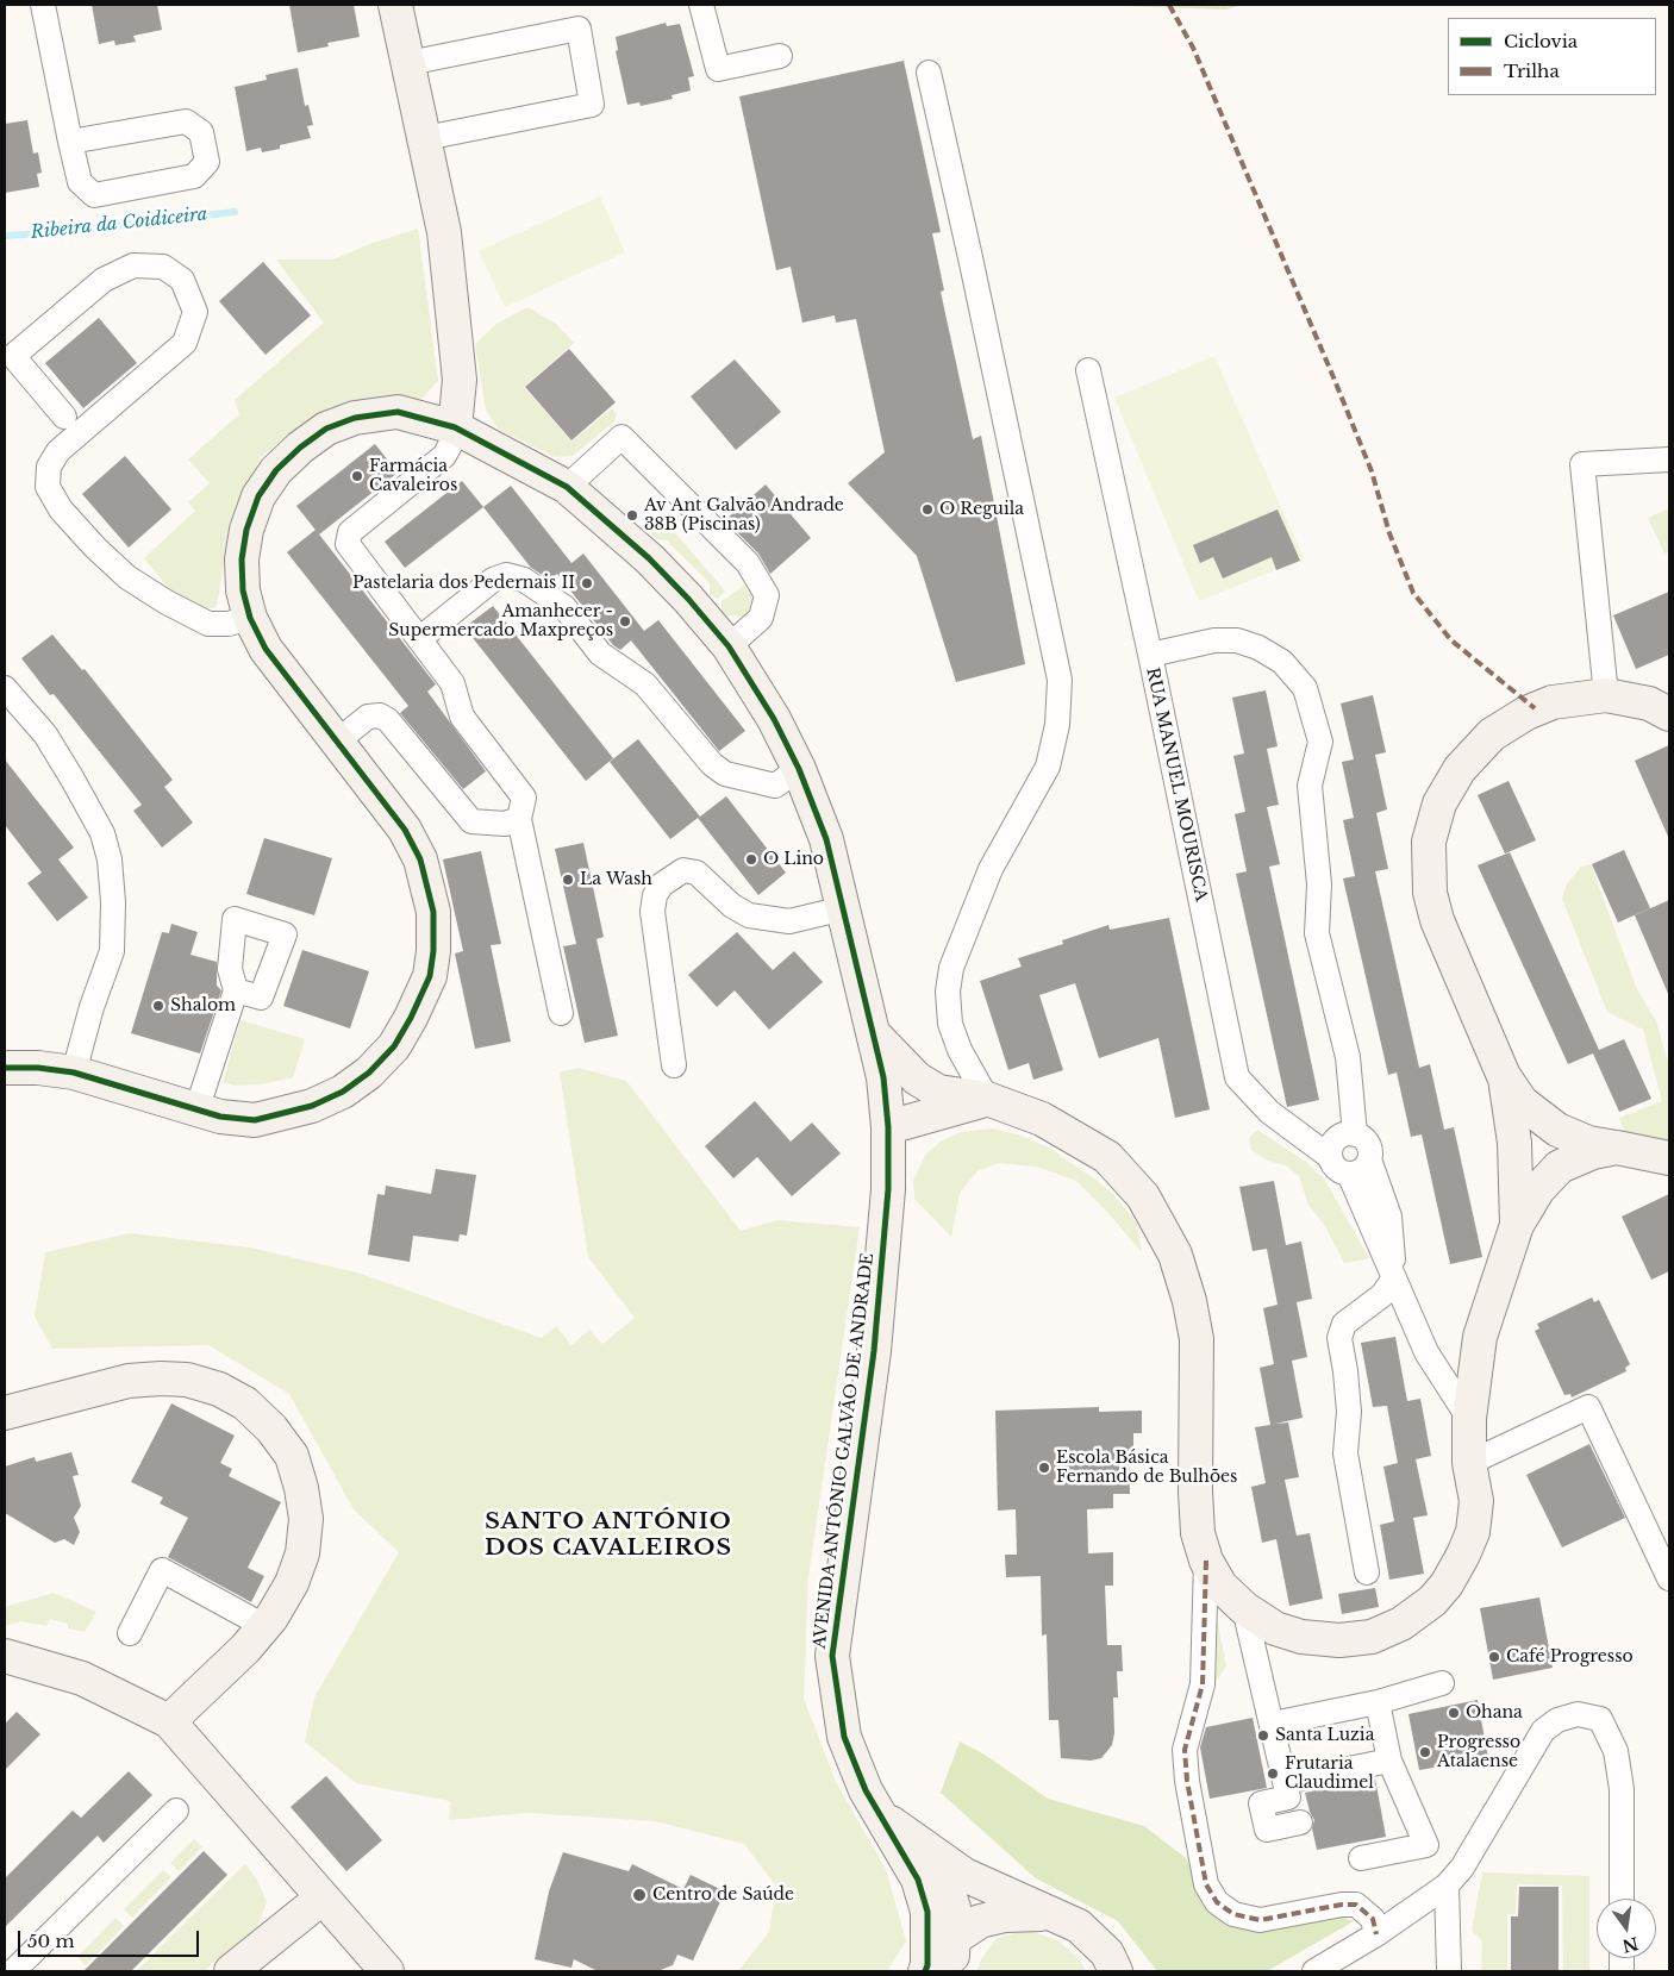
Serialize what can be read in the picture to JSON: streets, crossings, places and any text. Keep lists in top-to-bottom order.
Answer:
{
  "streets": {
    "street": ["RUA MANUEL MOURISCA", "AVENIDA ANTÓNIO GALVÃO DE ANDRADE"]
  },
  "districts": ["SANTO ANTÓNIO DOS CAVALEIROS"],
  "water": ["Ribeira da Coidiceira"],
  "places": [
    "Farmácia Cavaleiros",
    "O Reguila",
    "Av Ant Galvão Andrade 38B (Piscinas)",
    "Pastelaria dos Pedernais II",
    "Amanhecer - Supermercado Maxpreços",
    "O Lino",
    "La Wash",
    "Shalom",
    "Escola Básica Fernando de Bulhões",
    "Café Progresso",
    "Ohana",
    "Santa Luzia",
    "Progresso Atalaense",
    "Frutaria Claudimel",
    "Centro de Saúde"
  ],
  "legend": ["Ciclovia", "Trilha"],
  "scale_bar": "50 m",
  "north": "bottom"
}
